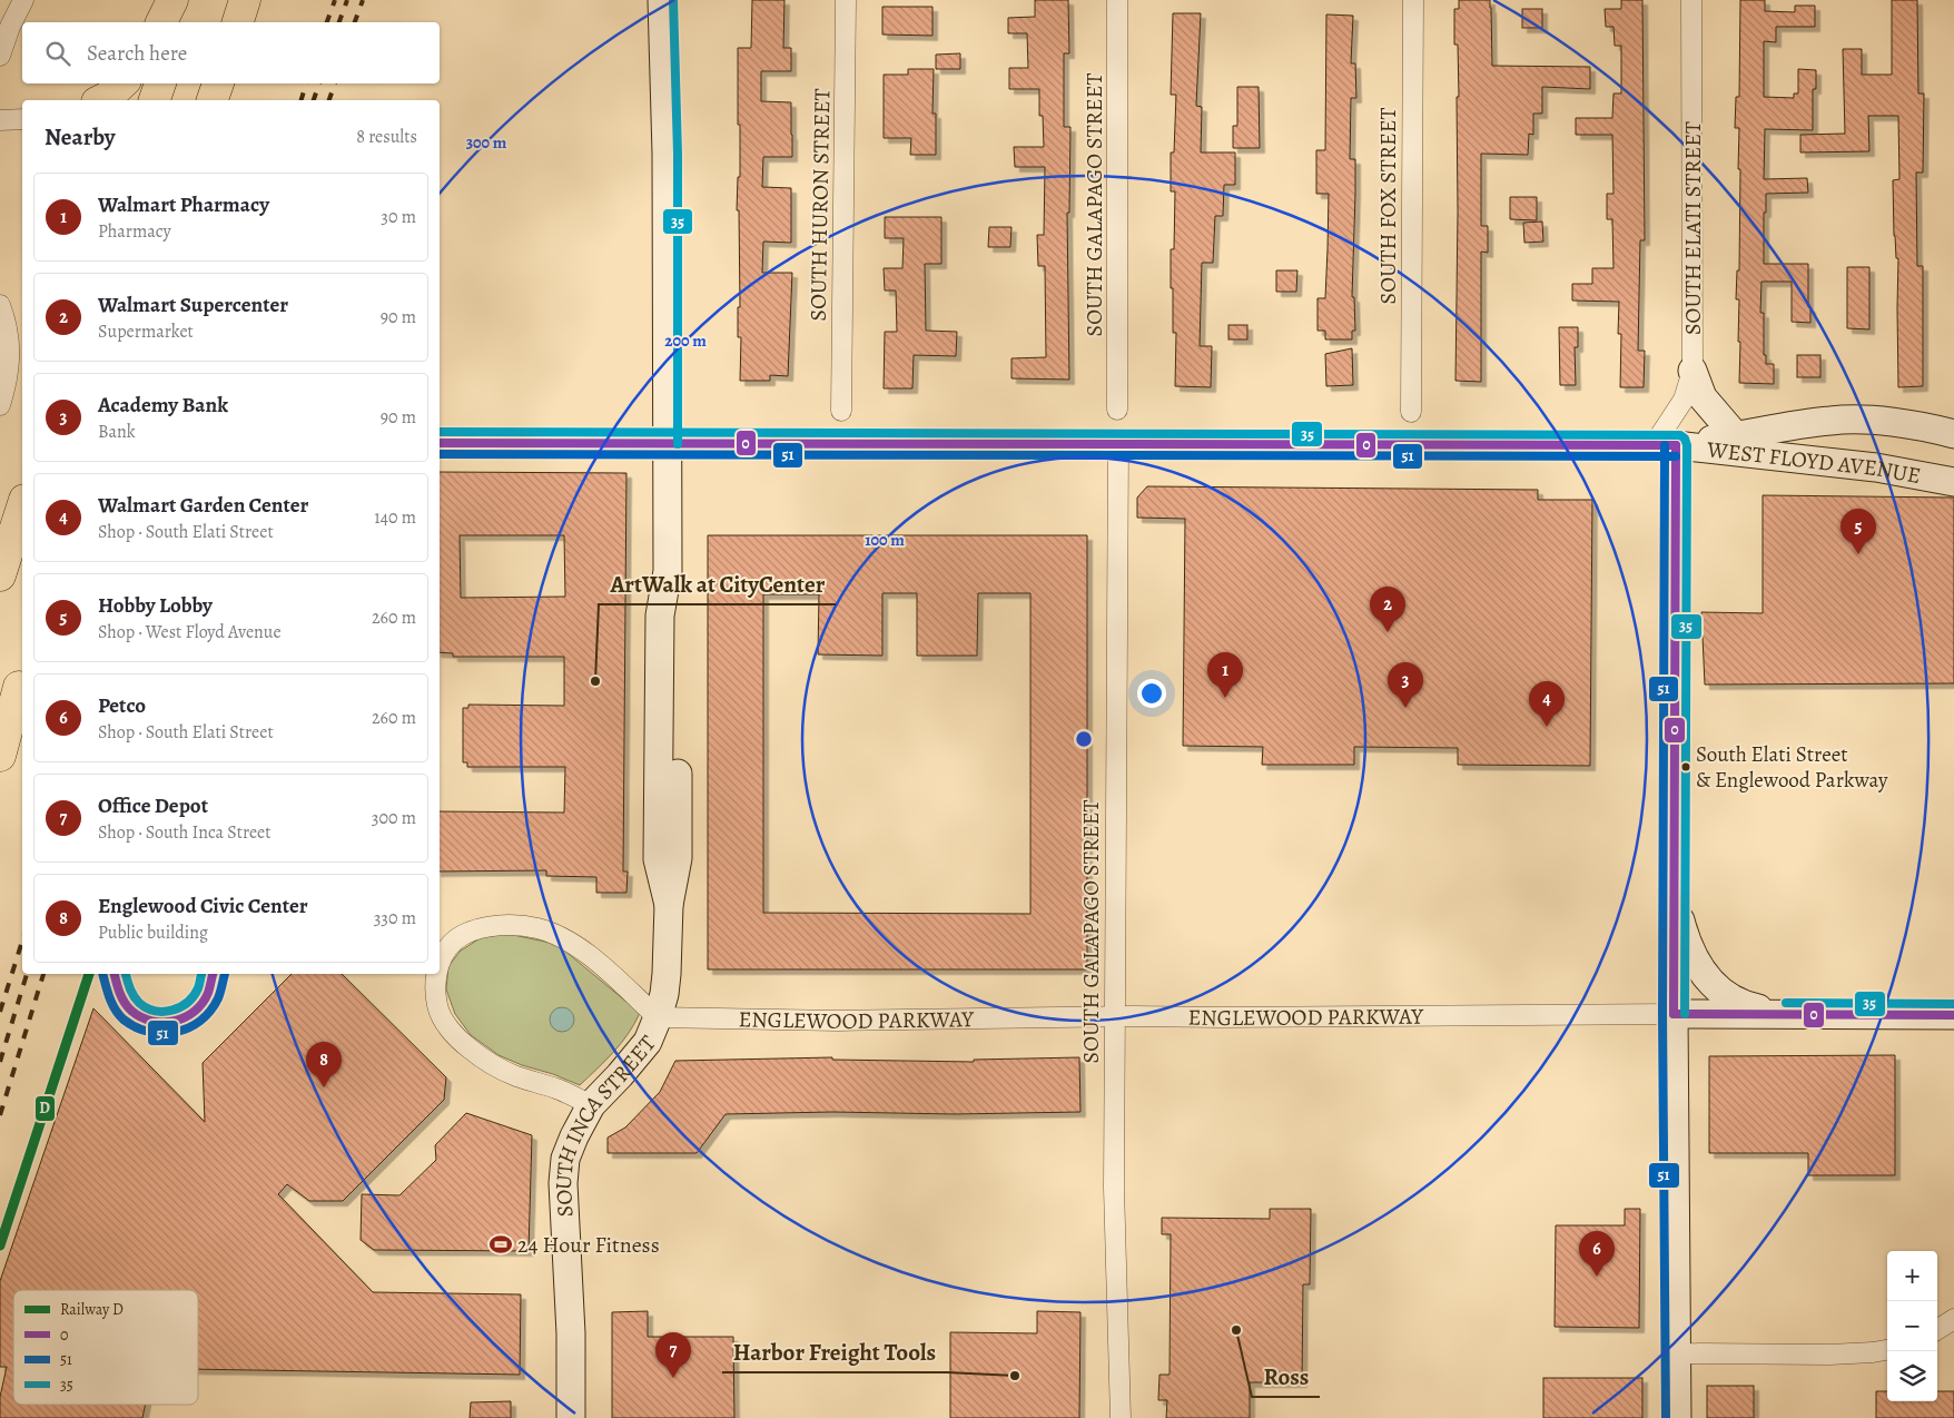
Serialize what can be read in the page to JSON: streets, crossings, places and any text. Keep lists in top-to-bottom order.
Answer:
{
  "streets": {
    "street": [
      "SOUTH HURON STREET",
      "SOUTH GALAPAGO STREET",
      "SOUTH FOX STREET",
      "SOUTH ELATI STREET",
      "WEST FLOYD AVENUE",
      "ENGLEWOOD PARKWAY",
      "SOUTH INCA STREET"
    ]
  },
  "crossings": [
    ["SOUTH GALAPAGO STREET", "WEST FLOYD AVENUE"],
    ["SOUTH GALAPAGO STREET", "ENGLEWOOD PARKWAY"],
    ["SOUTH ELATI STREET", "WEST FLOYD AVENUE"],
    ["WEST FLOYD AVENUE", "SOUTH INCA STREET"],
    ["ENGLEWOOD PARKWAY", "SOUTH INCA STREET"]
  ],
  "places": {
    "other": [
      "ArtWalk at CityCenter",
      "South Elati Street & Englewood Parkway",
      "Ross",
      "Harbor Freight Tools"
    ],
    "sports": ["24 Hour Fitness"]
  },
  "lines": [
    "transit line 35",
    "transit line 0",
    "transit line 51",
    "rail line D"
  ],
  "legend": [
    "Railway D",
    "0",
    "51",
    "35"
  ],
  "page": {
    "search": "Search here",
    "heading": ["Nearby", "8 results"],
    "list": [
      {
        "mark": "1",
        "name": "Walmart Pharmacy",
        "note": "Pharmacy",
        "value": "30 m"
      },
      {
        "mark": "2",
        "name": "Walmart Supercenter",
        "note": "Supermarket",
        "value": "90 m"
      },
      {
        "mark": "3",
        "name": "Academy Bank",
        "note": "Bank",
        "value": "90 m"
      },
      {
        "mark": "4",
        "name": "Walmart Garden Center",
        "note": "Shop · South Elati Street",
        "value": "140 m"
      },
      {
        "mark": "5",
        "name": "Hobby Lobby",
        "note": "Shop · West Floyd Avenue",
        "value": "260 m"
      },
      {
        "mark": "6",
        "name": "Petco",
        "note": "Shop · South Elati Street",
        "value": "260 m"
      },
      {
        "mark": "7",
        "name": "Office Depot",
        "note": "Shop · South Inca Street",
        "value": "300 m"
      },
      {
        "mark": "8",
        "name": "Englewood Civic Center",
        "note": "Public building",
        "value": "330 m"
      }
    ],
    "pins": [
      "5",
      "2",
      "1",
      "3",
      "4",
      "8",
      "6",
      "7"
    ],
    "map_buttons": ["+", "−"]
  },
  "rings": ["300 m", "200 m", "100 m"]
}
